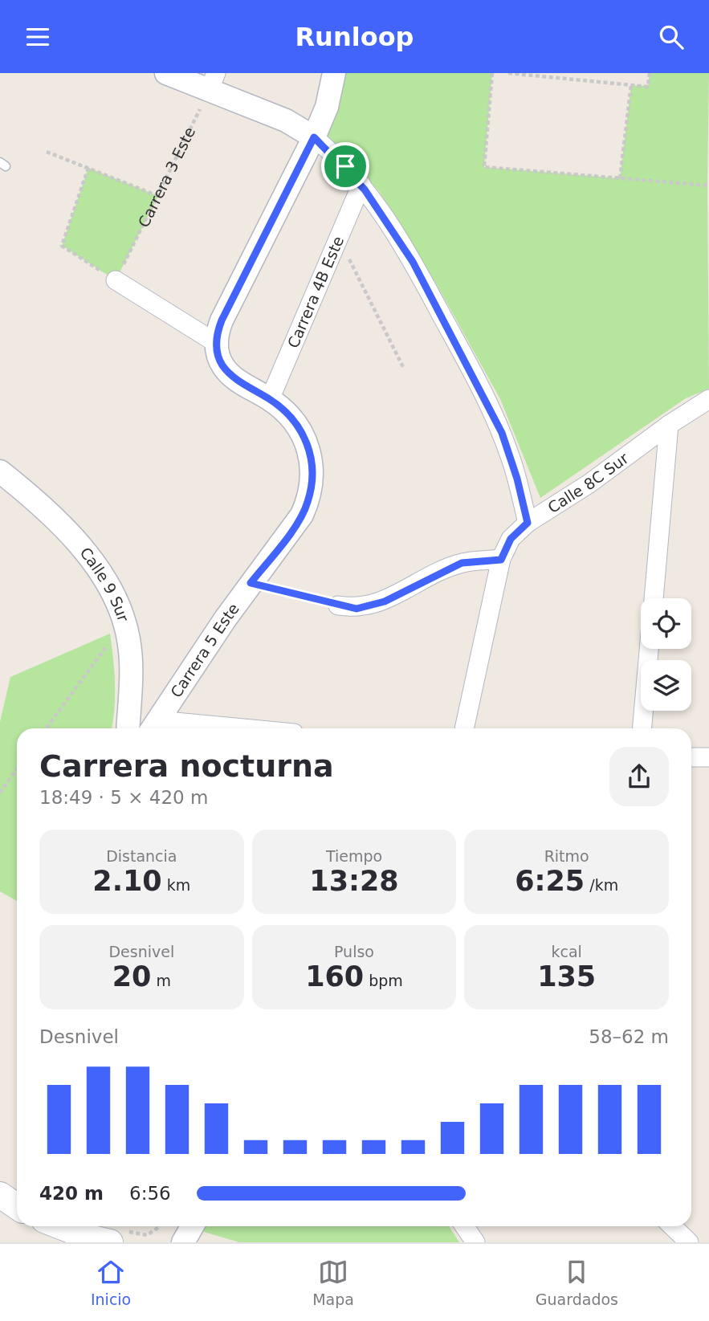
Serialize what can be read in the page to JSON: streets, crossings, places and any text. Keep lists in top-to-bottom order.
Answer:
{
  "streets": {
    "street": [
      "Carrera 4B Este",
      "Calle 8C Sur",
      "Calle 9 Sur",
      "Carrera 5 Este"
    ],
    "path": ["Carrera 3 Este"]
  },
  "crossings": [
    ["Carrera 4B Este", "Carrera 5 Este"]
  ],
  "page": {
    "header": "Runloop",
    "heading": ["Carrera nocturna", "18:49 · 5 × 420 m"],
    "stats": [
      ["Distancia", "2.10 km"],
      ["Tiempo", "13:28"],
      ["Ritmo", "6:25 /km"],
      ["Desnivel", "20 m"],
      ["Pulso", "160 bpm"],
      ["kcal", "135"]
    ],
    "chart": ["Desnivel", "58–62 m"],
    "list": [
      {
        "name": "420 m",
        "note": "6:56"
      }
    ],
    "tabs": ["Inicio", "Mapa", "Guardados"]
  }
}
